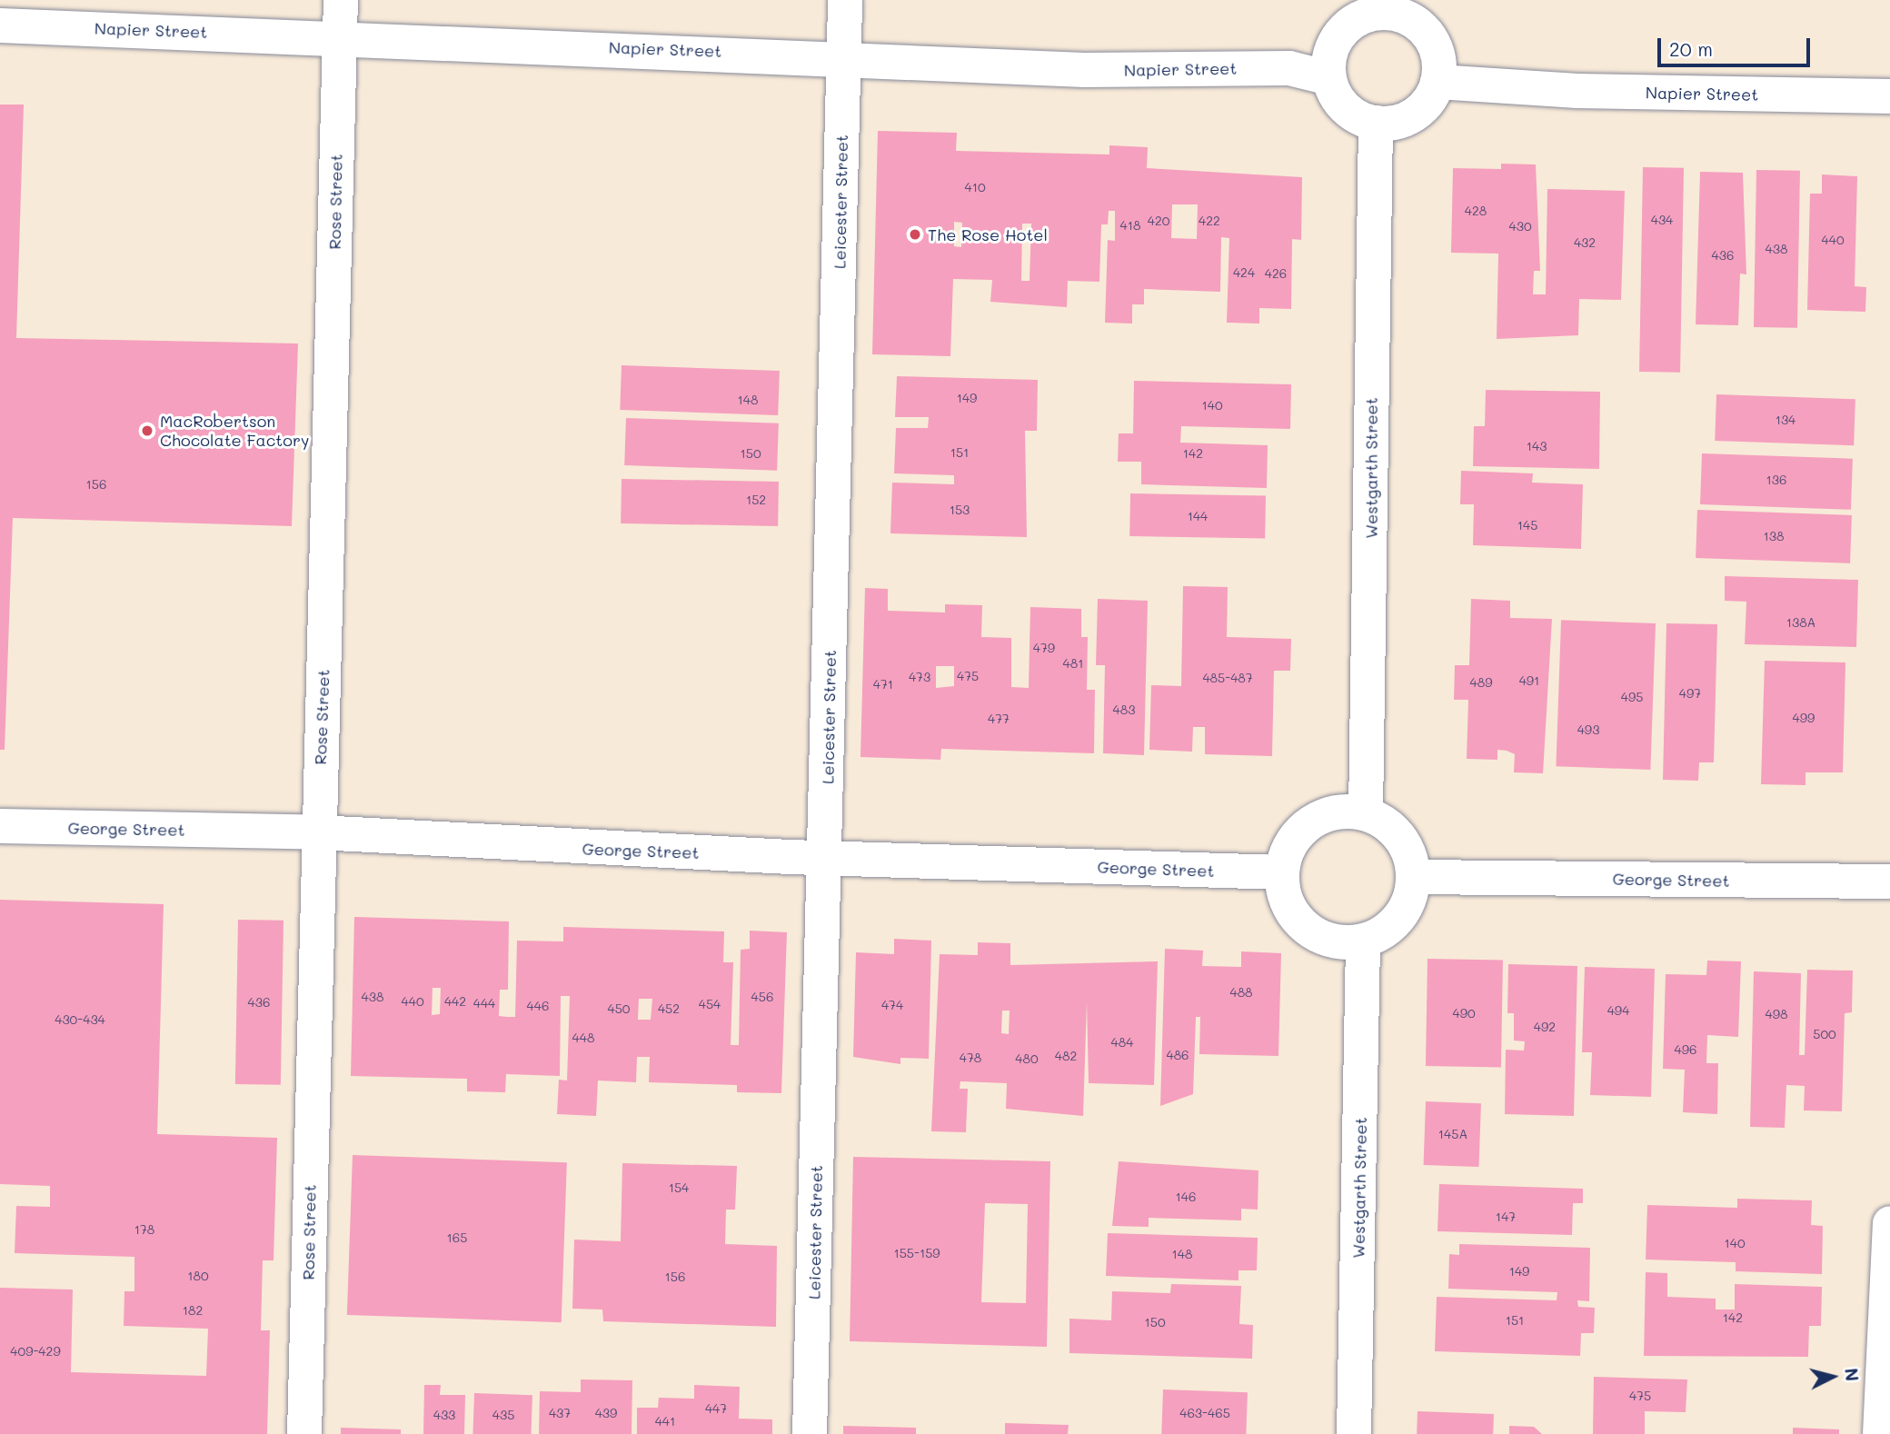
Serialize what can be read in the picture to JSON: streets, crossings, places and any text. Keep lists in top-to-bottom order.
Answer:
{
  "streets": {
    "street": [
      "Napier Street",
      "Rose Street",
      "Leicester Street",
      "Westgarth Street",
      "George Street"
    ]
  },
  "crossings": [
    ["Napier Street", "Rose Street"],
    ["Napier Street", "Leicester Street"],
    ["Napier Street", "Westgarth Street"],
    ["Rose Street", "George Street"],
    ["Leicester Street", "George Street"],
    ["Westgarth Street", "George Street"]
  ],
  "places": ["The Rose Hotel", "MacRobertson Chocolate Factory"],
  "house_numbers": [
    "410",
    "428",
    "434",
    "420",
    "422",
    "418",
    "430",
    "440",
    "432",
    "438",
    "436",
    "424",
    "426",
    "149",
    "148",
    "140",
    "134",
    "143",
    "151",
    "150",
    "142",
    "136",
    "156",
    "152",
    "153",
    "144",
    "145",
    "138",
    "138A",
    "479",
    "481",
    "475",
    "473",
    "485-487",
    "491",
    "489",
    "471",
    "497",
    "495",
    "483",
    "499",
    "477",
    "493",
    "488",
    "438",
    "456",
    "440",
    "442",
    "436",
    "444",
    "454",
    "474",
    "446",
    "450",
    "452",
    "494",
    "490",
    "498",
    "430-434",
    "492",
    "500",
    "448",
    "484",
    "496",
    "486",
    "482",
    "478",
    "480",
    "145A",
    "154",
    "146",
    "147",
    "178",
    "165",
    "140",
    "155-159",
    "148",
    "149",
    "180",
    "156",
    "182",
    "142",
    "151",
    "150",
    "409-429",
    "475",
    "447",
    "437",
    "439",
    "463-465",
    "433",
    "435",
    "441"
  ],
  "scale_bar": "20 m",
  "north": "right"
}
